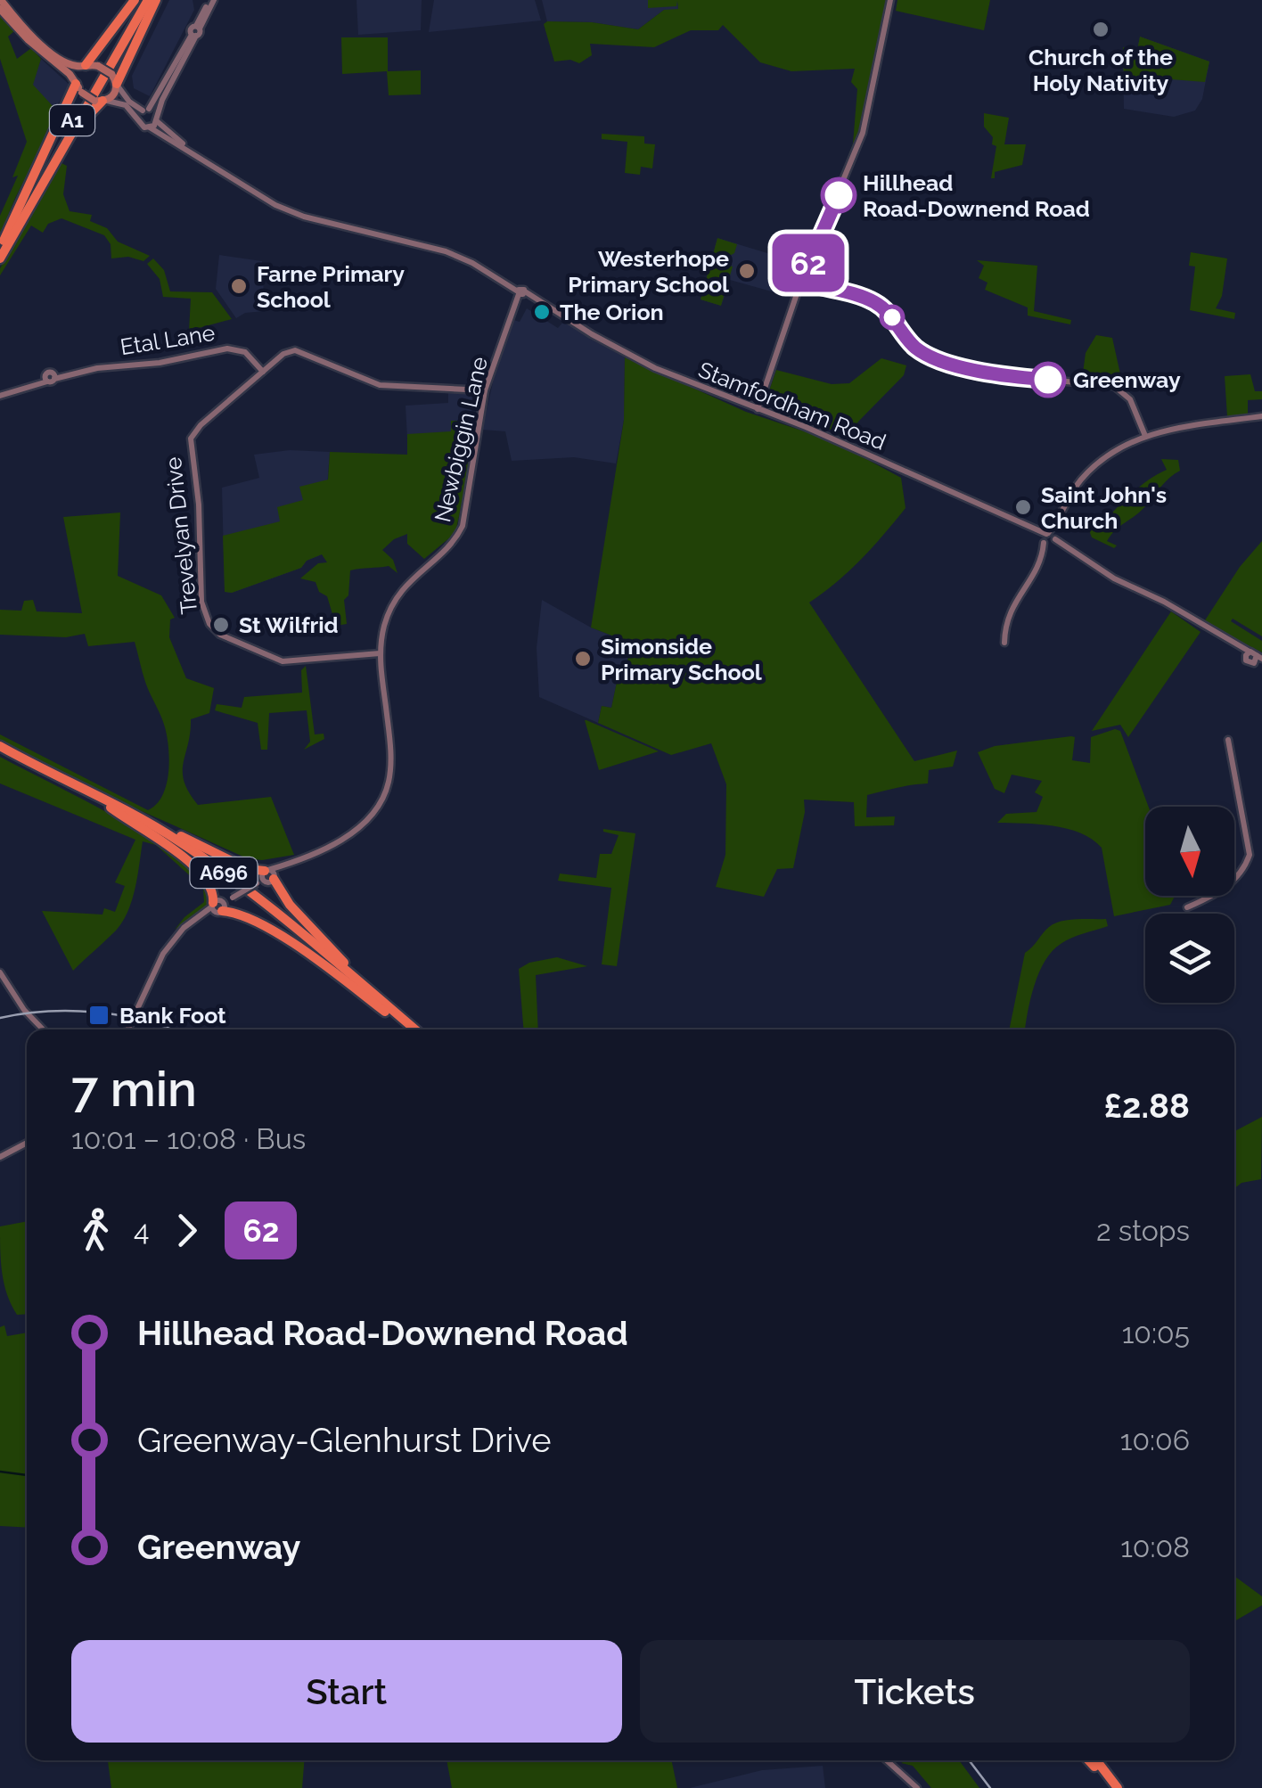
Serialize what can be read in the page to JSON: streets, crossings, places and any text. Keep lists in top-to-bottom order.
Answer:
{
  "streets": {
    "highway": ["A1", "A696"],
    "street": [
      "Etal Lane",
      "Stamfordham Road",
      "Newbiggin Lane",
      "Trevelyan Drive"
    ]
  },
  "crossings": [
    ["Etal Lane", "Trevelyan Drive"],
    ["Stamfordham Road", "Newbiggin Lane"],
    ["Newbiggin Lane", "Trevelyan Drive"],
    ["Newbiggin Lane", "A696"]
  ],
  "places": {
    "other": [
      "Church of the Holy Nativity",
      "Hillhead Road-Downend Road",
      "Westerhope Primary School",
      "Farne Primary School",
      "The Orion",
      "Greenway",
      "Saint John's Church",
      "St Wilfrid",
      "Simonside Primary School"
    ],
    "transit": ["Bank Foot"]
  },
  "lines": ["bus line 62"],
  "north": "bottom",
  "page": {
    "on_map": "62",
    "heading": ["7 min", "10:01 – 10:08 · Bus", "£2.88"],
    "legs": ["4", "62", "2 stops"],
    "list": [
      {
        "name": "Hillhead Road-Downend Road",
        "value": "10:05"
      },
      {
        "name": "Greenway-Glenhurst Drive",
        "value": "10:06"
      },
      {
        "name": "Greenway",
        "value": "10:08"
      }
    ],
    "buttons": ["Start", "Tickets"]
  }
}
